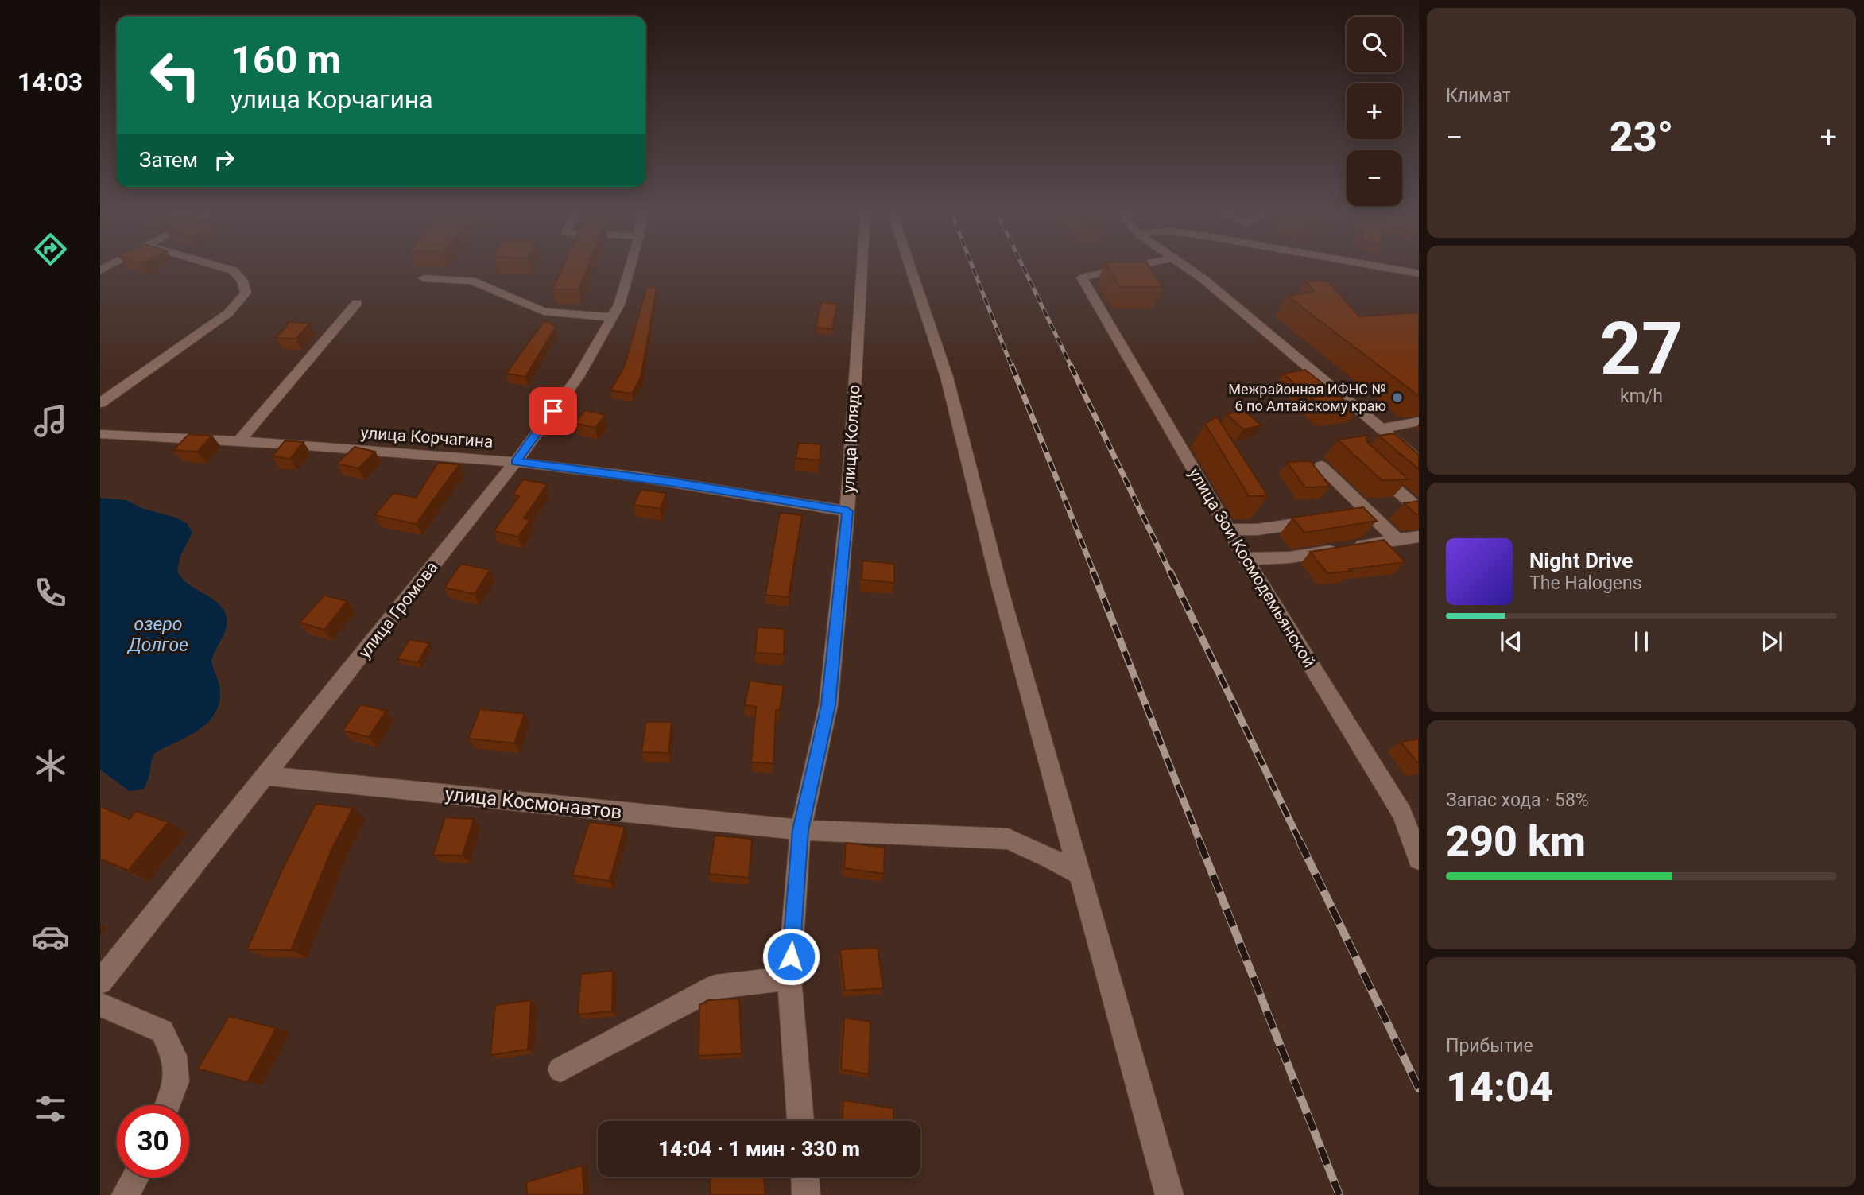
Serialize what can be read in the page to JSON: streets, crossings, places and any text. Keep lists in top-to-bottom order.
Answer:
{
  "streets": {
    "street": [
      "улица Корчагина",
      "улица Колядо",
      "улица Зои Космодемьянской",
      "улица Громова",
      "улица Космонавтов"
    ]
  },
  "crossings": [
    ["улица Корчагина", "улица Колядо"],
    ["улица Корчагина", "улица Громова"],
    ["улица Колядо", "улица Космонавтов"],
    ["улица Громова", "улица Космонавтов"]
  ],
  "water": ["озеро Долгое"],
  "places": ["Межрайонная ИФНС № 6 по Алтайскому краю"],
  "page": {
    "tabs": "14:03",
    "tile": [
      "Климат",
      ["27", "km/h"],
      ["Запас хода · 58%", "290 km"],
      ["Прибытие", "14:04"]
    ],
    "map_buttons": ["+", "−"],
    "turn": ["160 m", "улица Корчагина"],
    "heat": ["−", "23°", "+"],
    "then": "Затем",
    "song": ["Night Drive", "The Halogens"],
    "limit": "30",
    "trip": "14:04 · 1 мин · 330 m"
  }
}
